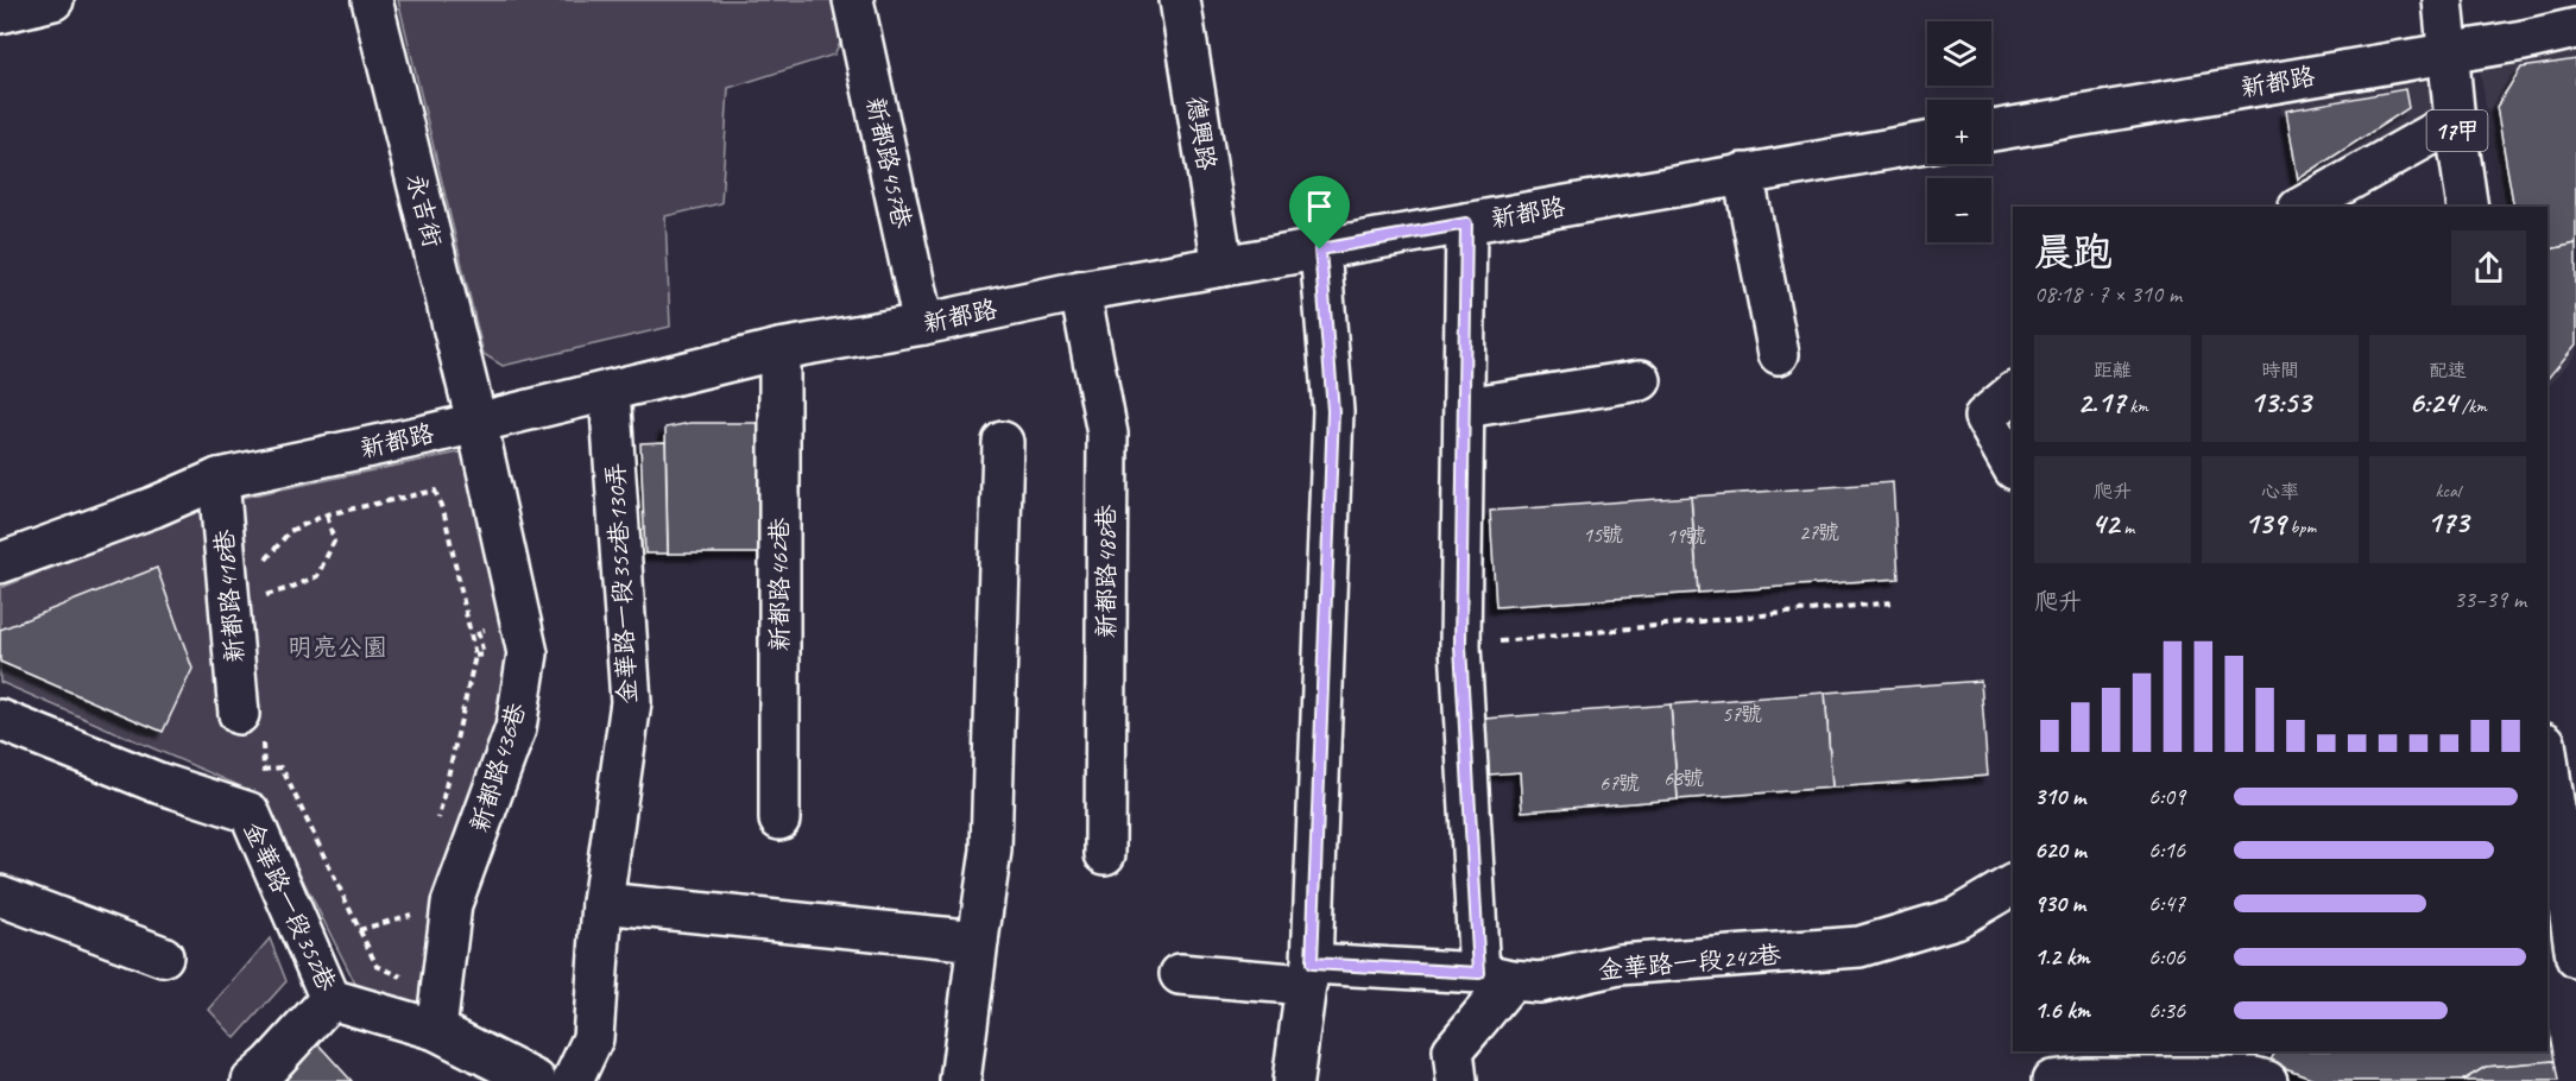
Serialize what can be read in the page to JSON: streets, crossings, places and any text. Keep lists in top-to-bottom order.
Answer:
{
  "streets": {
    "street": [
      "新都路",
      "17甲",
      "德興路",
      "新都路457巷",
      "永吉街",
      "新都路488巷",
      "金華路一段352巷130弄",
      "新都路462巷",
      "新都路418巷",
      "新都路436巷",
      "金華路一段352巷",
      "金華路一段242巷"
    ]
  },
  "crossings": [
    ["新都路", "17甲"],
    ["新都路", "德興路"],
    ["新都路", "新都路457巷"],
    ["新都路", "永吉街"],
    ["新都路", "新都路488巷"],
    ["新都路", "金華路一段352巷130弄"],
    ["新都路", "新都路462巷"],
    ["新都路", "新都路418巷"],
    ["新都路", "新都路436巷"],
    ["永吉街", "新都路436巷"],
    ["新都路436巷", "金華路一段352巷"]
  ],
  "parks": ["明亮公園"],
  "house_numbers": [
    "27號",
    "15號",
    "19號",
    "57號",
    "63號",
    "67號"
  ],
  "page": {
    "map_buttons": ["+", "−"],
    "heading": ["晨跑", "08:18 · 7 × 310 m"],
    "stats": [
      ["距離", "2.17 km"],
      ["時間", "13:53"],
      ["配速", "6:24 /km"],
      ["爬升", "42 m"],
      ["心率", "139 bpm"],
      ["kcal", "173"]
    ],
    "chart": ["爬升", "33–39 m"],
    "list": [
      {
        "name": "310 m",
        "note": "6:09"
      },
      {
        "name": "620 m",
        "note": "6:16"
      },
      {
        "name": "930 m",
        "note": "6:47"
      },
      {
        "name": "1.2 km",
        "note": "6:06"
      },
      {
        "name": "1.6 km",
        "note": "6:36"
      }
    ]
  }
}
